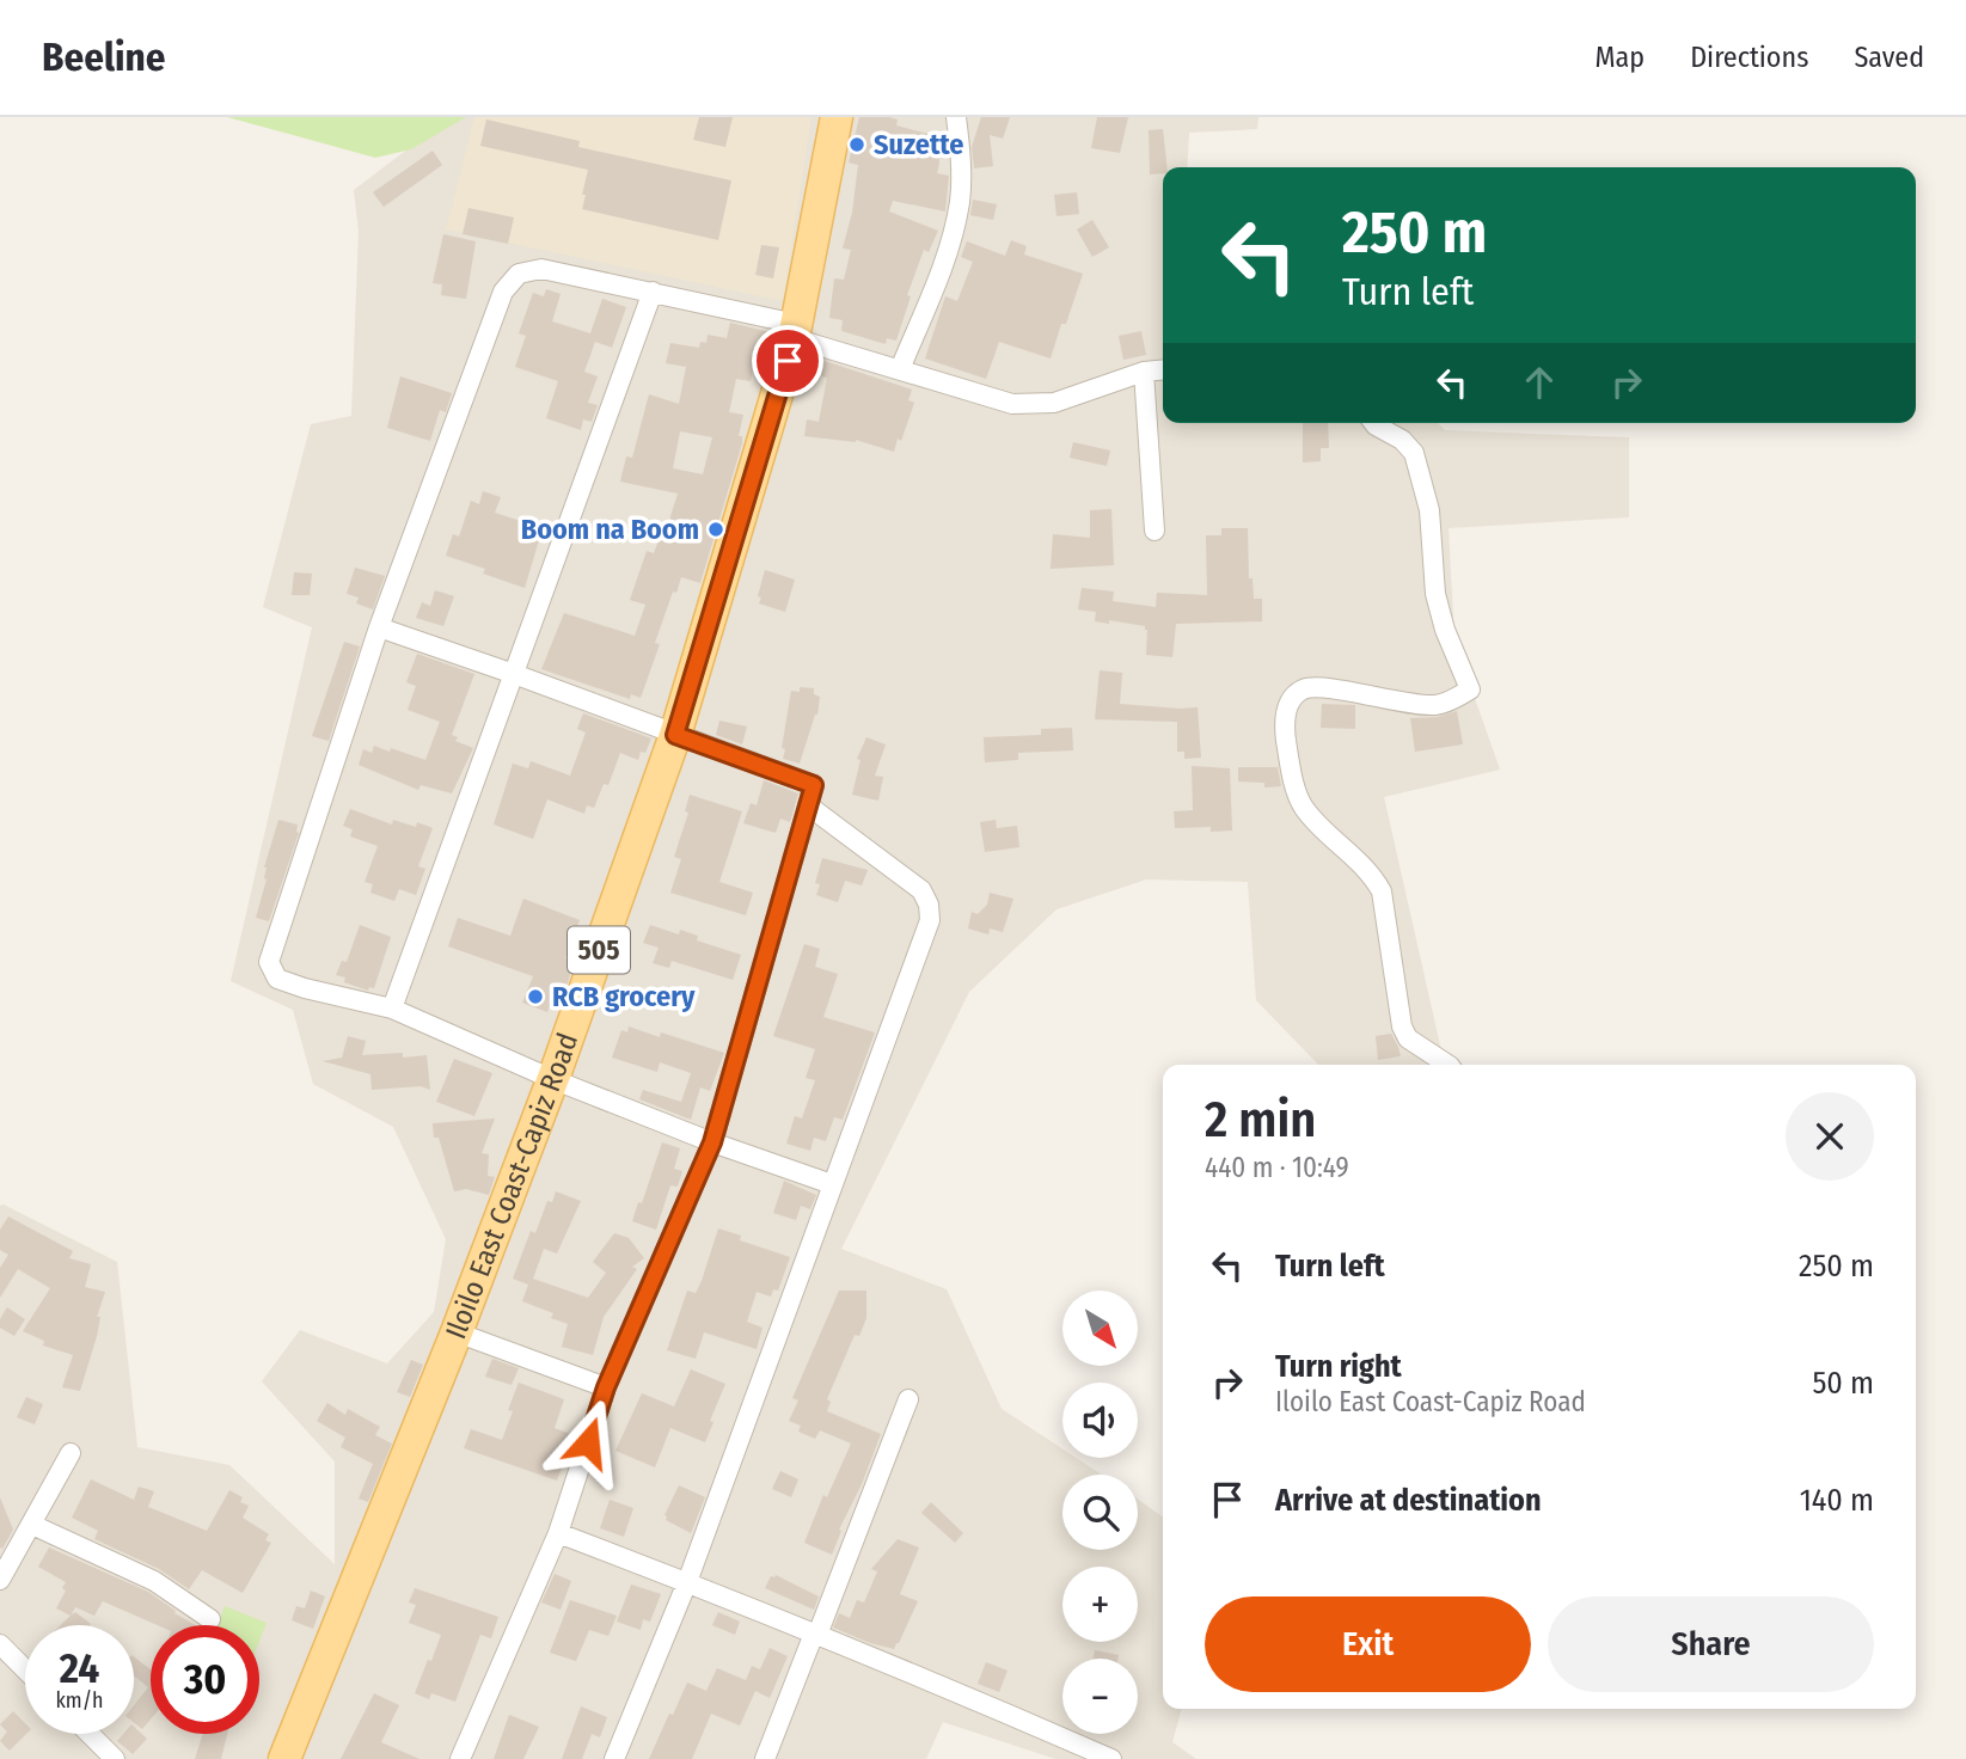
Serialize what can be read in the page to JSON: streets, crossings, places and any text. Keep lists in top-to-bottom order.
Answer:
{
  "streets": {
    "main road": ["505", "Iloilo East Coast-Capiz Road"]
  },
  "places": ["Suzette", "Boom na Boom", "RCB grocery"],
  "north": "bottom right",
  "page": {
    "header": "Beeline",
    "nav": ["Map", "Directions", "Saved"],
    "turn": ["250 m", "Turn left"],
    "heading": ["2 min", "440 m · 10:49"],
    "list": [
      {
        "name": "Turn left",
        "value": "250 m"
      },
      {
        "name": "Turn right",
        "note": "Iloilo East Coast-Capiz Road",
        "value": "50 m"
      },
      {
        "name": "Arrive at destination",
        "value": "140 m"
      }
    ],
    "map_buttons": ["+", "−"],
    "buttons": ["Exit", "Share"],
    "speed": "24 km/h",
    "limit": "30"
  }
}
